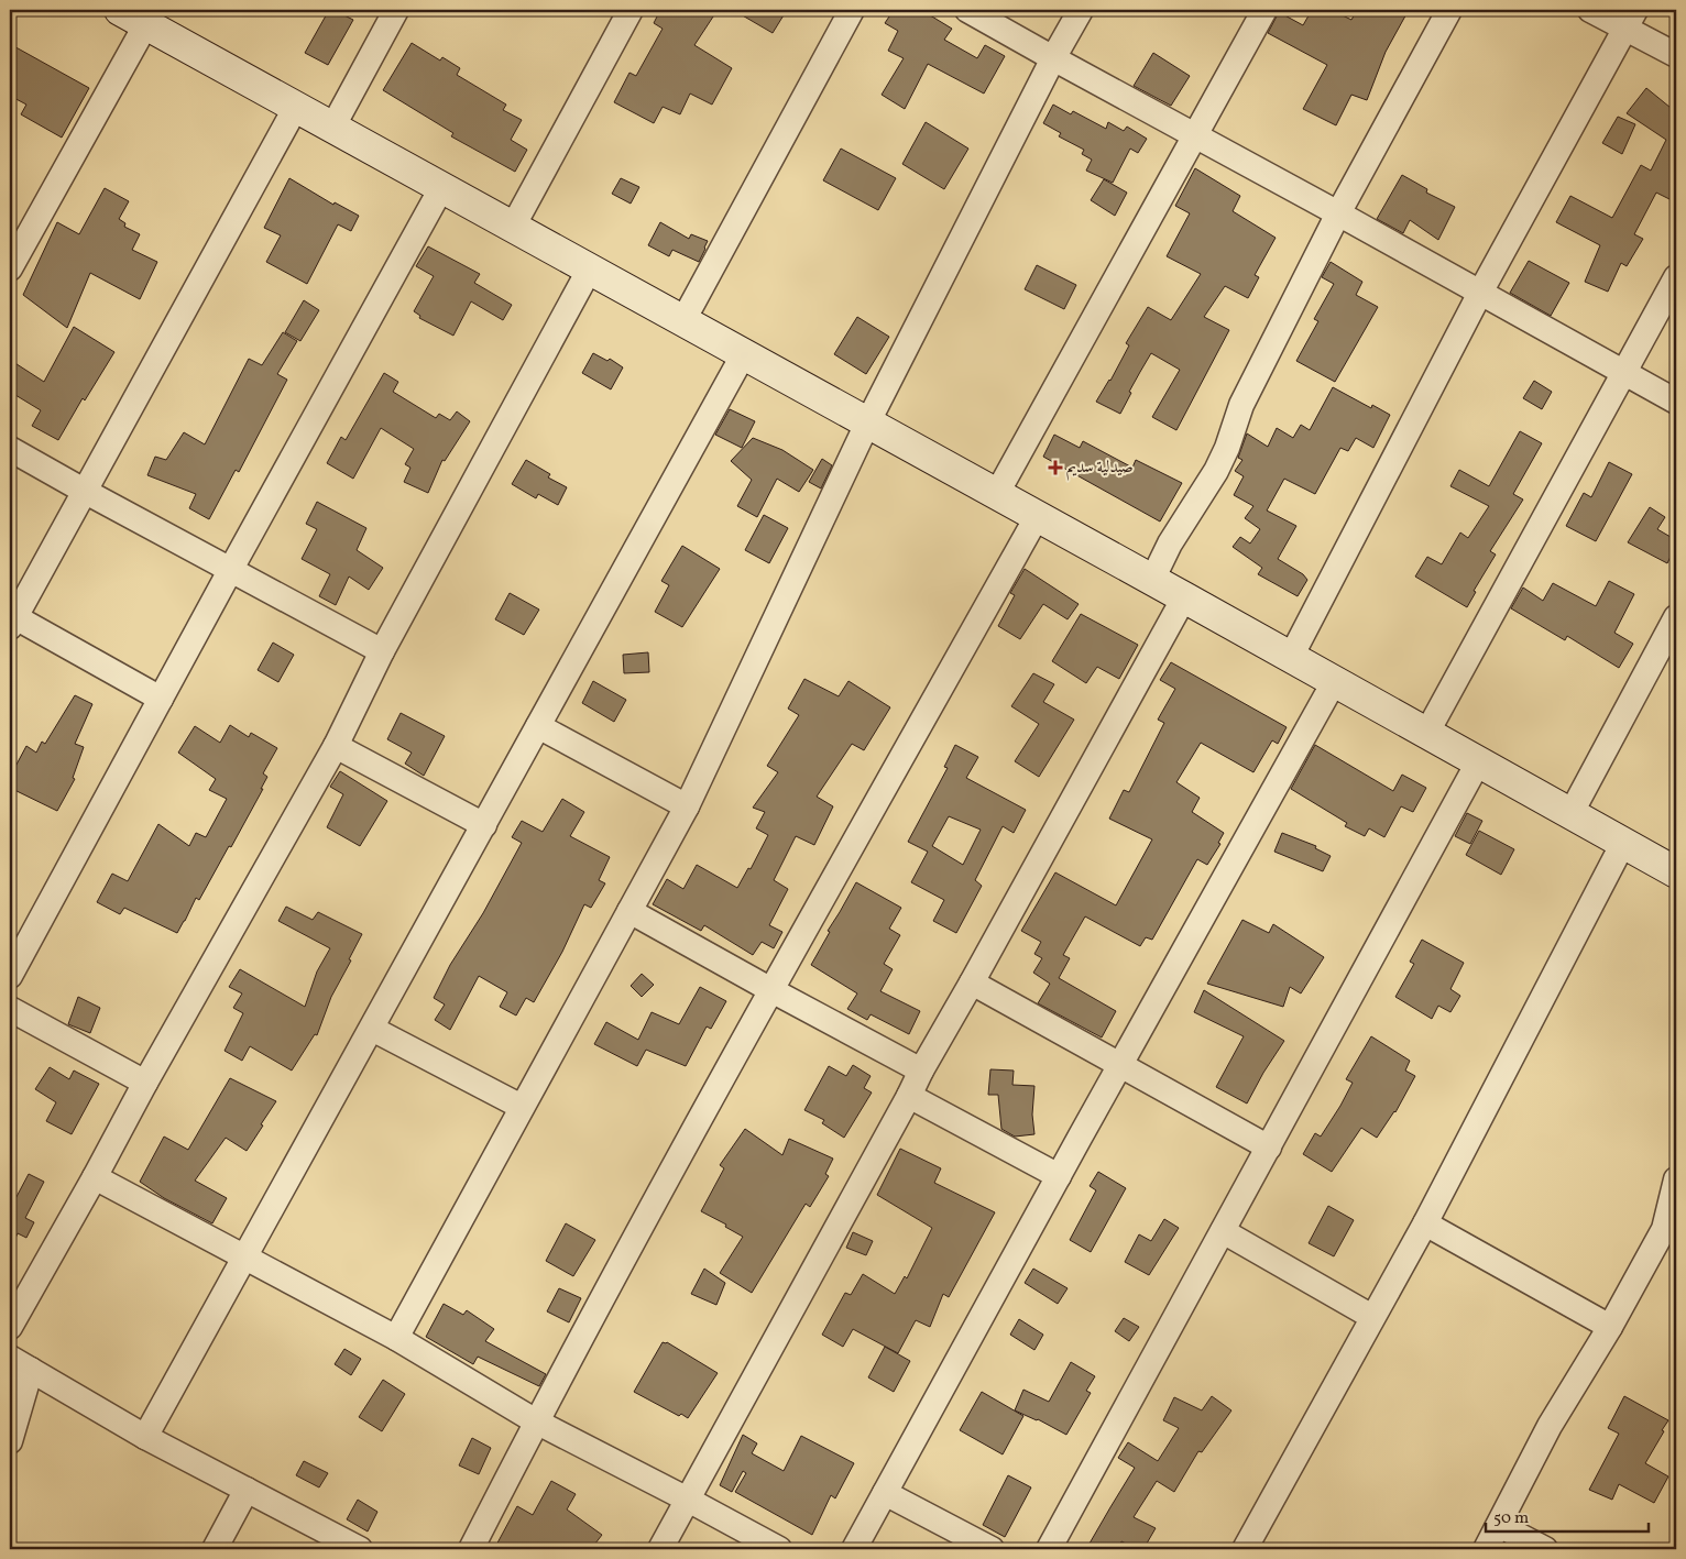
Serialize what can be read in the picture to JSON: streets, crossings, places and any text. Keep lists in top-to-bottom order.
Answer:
{
  "places": {
    "health": ["صيدلية سديم"]
  },
  "scale_bar": "50 m"
}
